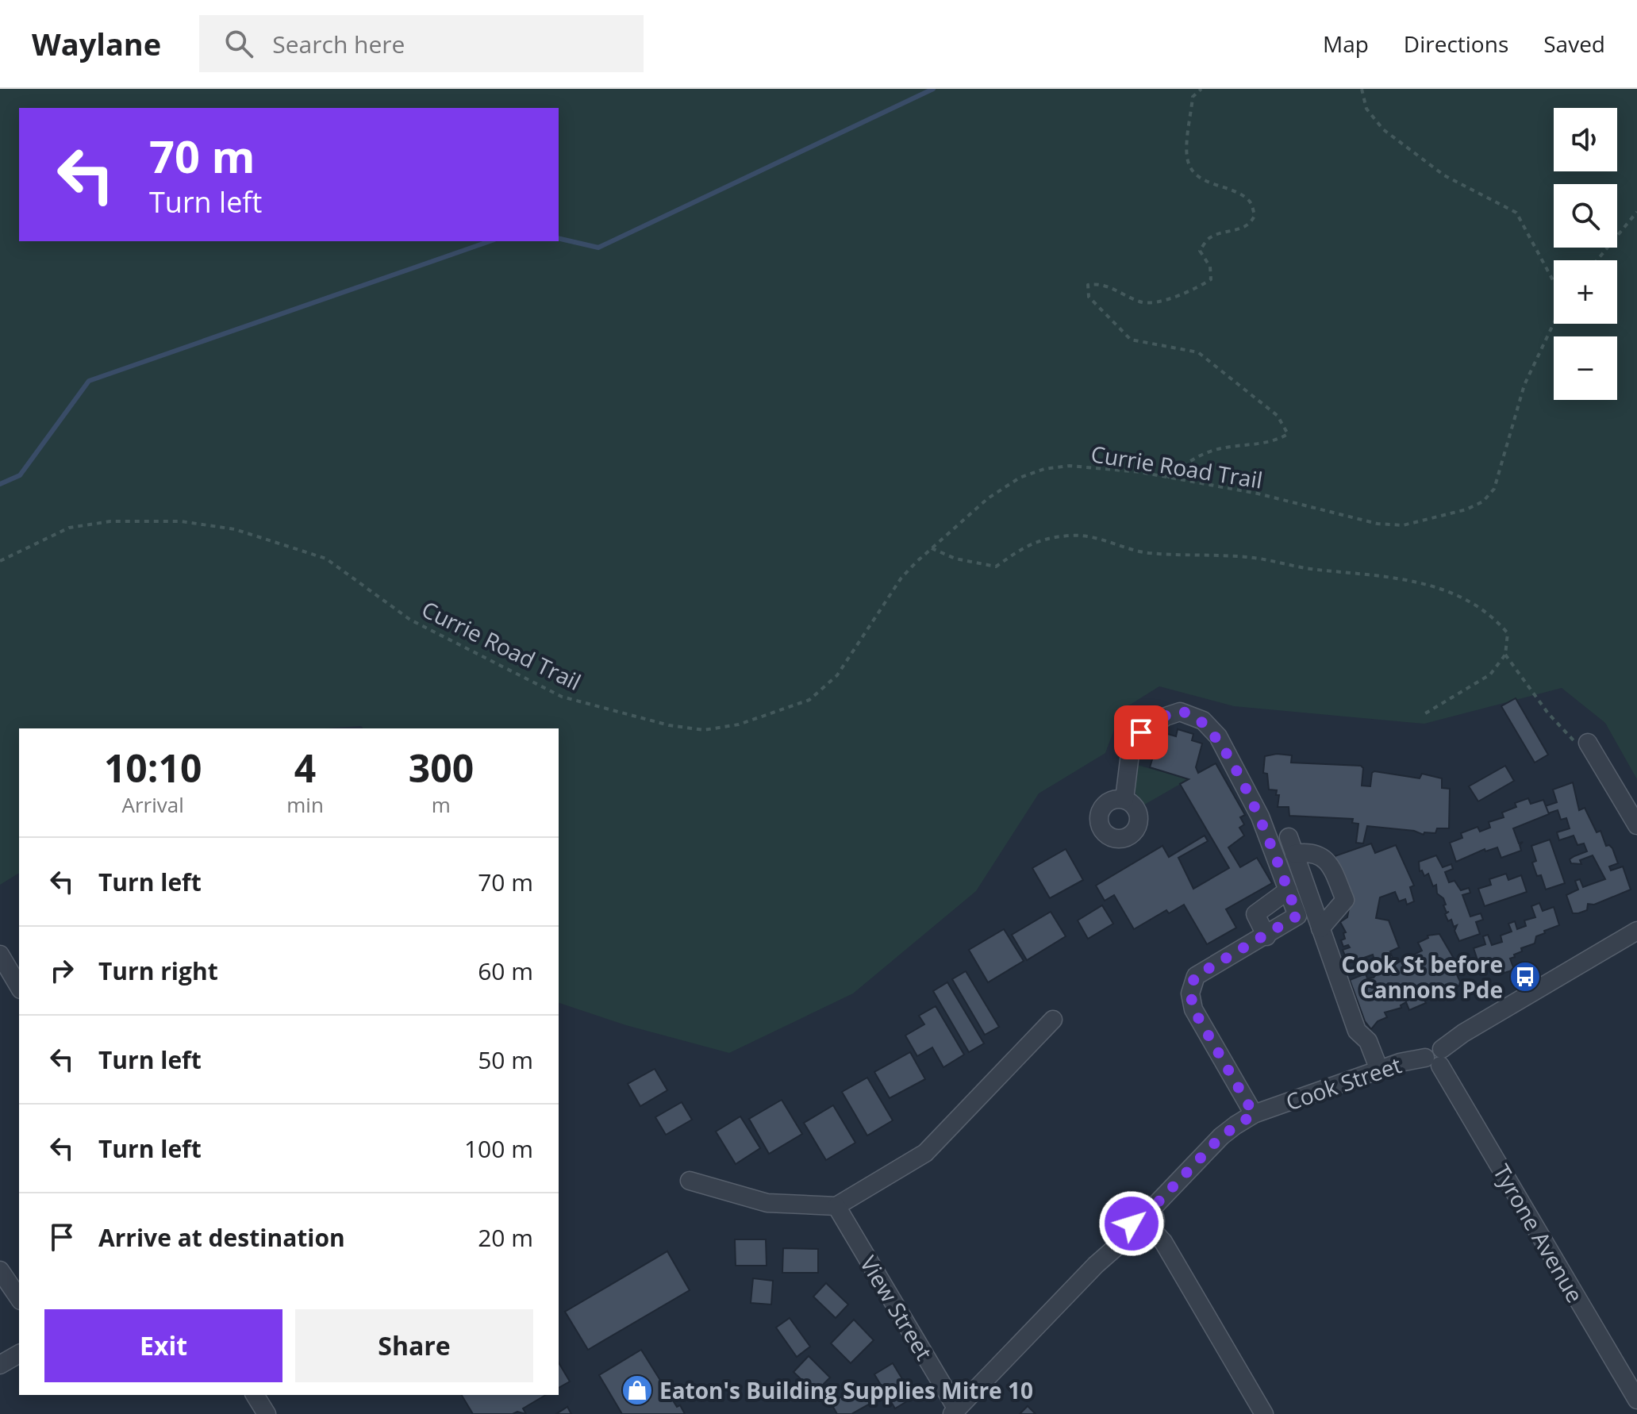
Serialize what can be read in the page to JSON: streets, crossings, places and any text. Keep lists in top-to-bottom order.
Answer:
{
  "streets": {
    "street": ["Cook Street", "Tyrone Avenue", "View Street"],
    "path": ["Currie Road Trail"]
  },
  "crossings": [
    ["Cook Street", "Tyrone Avenue"]
  ],
  "places": {
    "bus stop": ["Cook St before Cannons Pde"],
    "shop": ["Eaton's Building Supplies Mitre 10"]
  },
  "page": {
    "header": "Waylane",
    "search": "Search here",
    "nav": ["Map", "Directions", "Saved"],
    "map_buttons": ["+", "−"],
    "turn": ["70 m", "Turn left"],
    "eta": [
      "10:10",
      "Arrival",
      "4",
      "min",
      "300",
      "m"
    ],
    "list": [
      {
        "name": "Turn left",
        "value": "70 m"
      },
      {
        "name": "Turn right",
        "value": "60 m"
      },
      {
        "name": "Turn left",
        "value": "50 m"
      },
      {
        "name": "Turn left",
        "value": "100 m"
      },
      {
        "name": "Arrive at destination",
        "value": "20 m"
      }
    ],
    "buttons": ["Exit", "Share"]
  }
}
